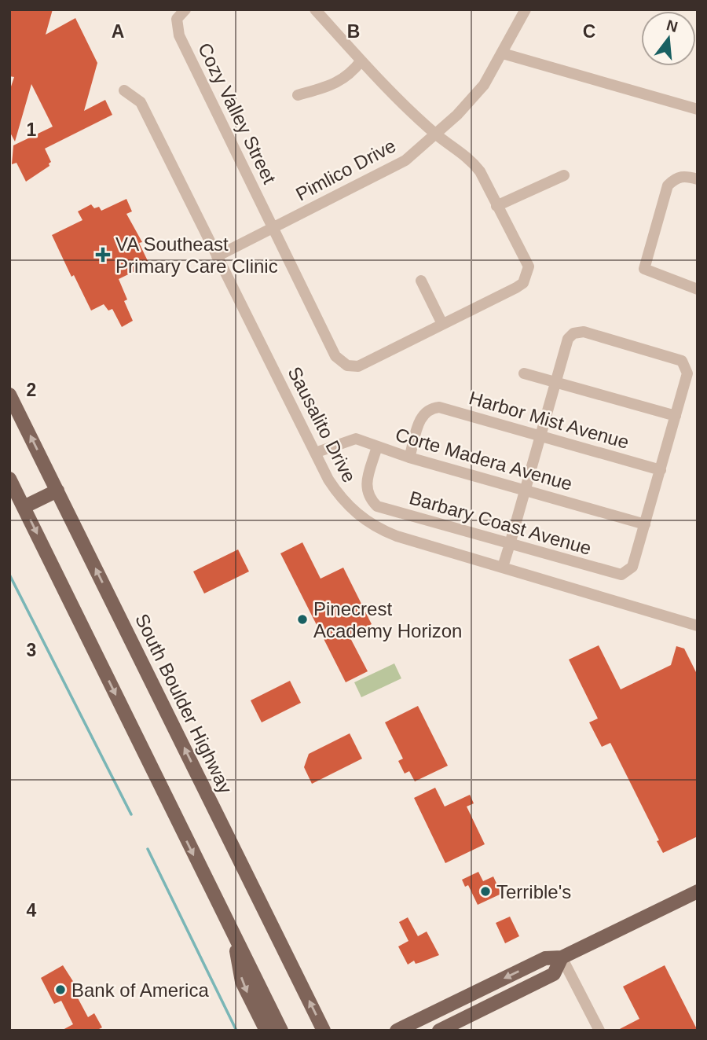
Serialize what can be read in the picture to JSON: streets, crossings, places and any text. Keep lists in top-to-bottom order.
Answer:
{
  "streets": {
    "main road": ["South Boulder Highway"],
    "street": [
      "Cozy Valley Street",
      "Pimlico Drive",
      "Harbor Mist Avenue",
      "Sausalito Drive",
      "Corte Madera Avenue",
      "Barbary Coast Avenue"
    ]
  },
  "crossings": [
    ["Cozy Valley Street", "Pimlico Drive"],
    ["Pimlico Drive", "Sausalito Drive"],
    ["Harbor Mist Avenue", "Corte Madera Avenue"],
    ["Sausalito Drive", "Corte Madera Avenue"],
    ["Corte Madera Avenue", "Barbary Coast Avenue"]
  ],
  "places": {
    "health": ["VA Southeast Primary Care Clinic"],
    "other": ["Pinecrest Academy Horizon", "Terrible's", "Bank of America"]
  },
  "north": "top",
  "grid": {
    "columns": ["A", "B", "C"],
    "rows": [
      "1",
      "2",
      "3",
      "4"
    ]
  }
}
